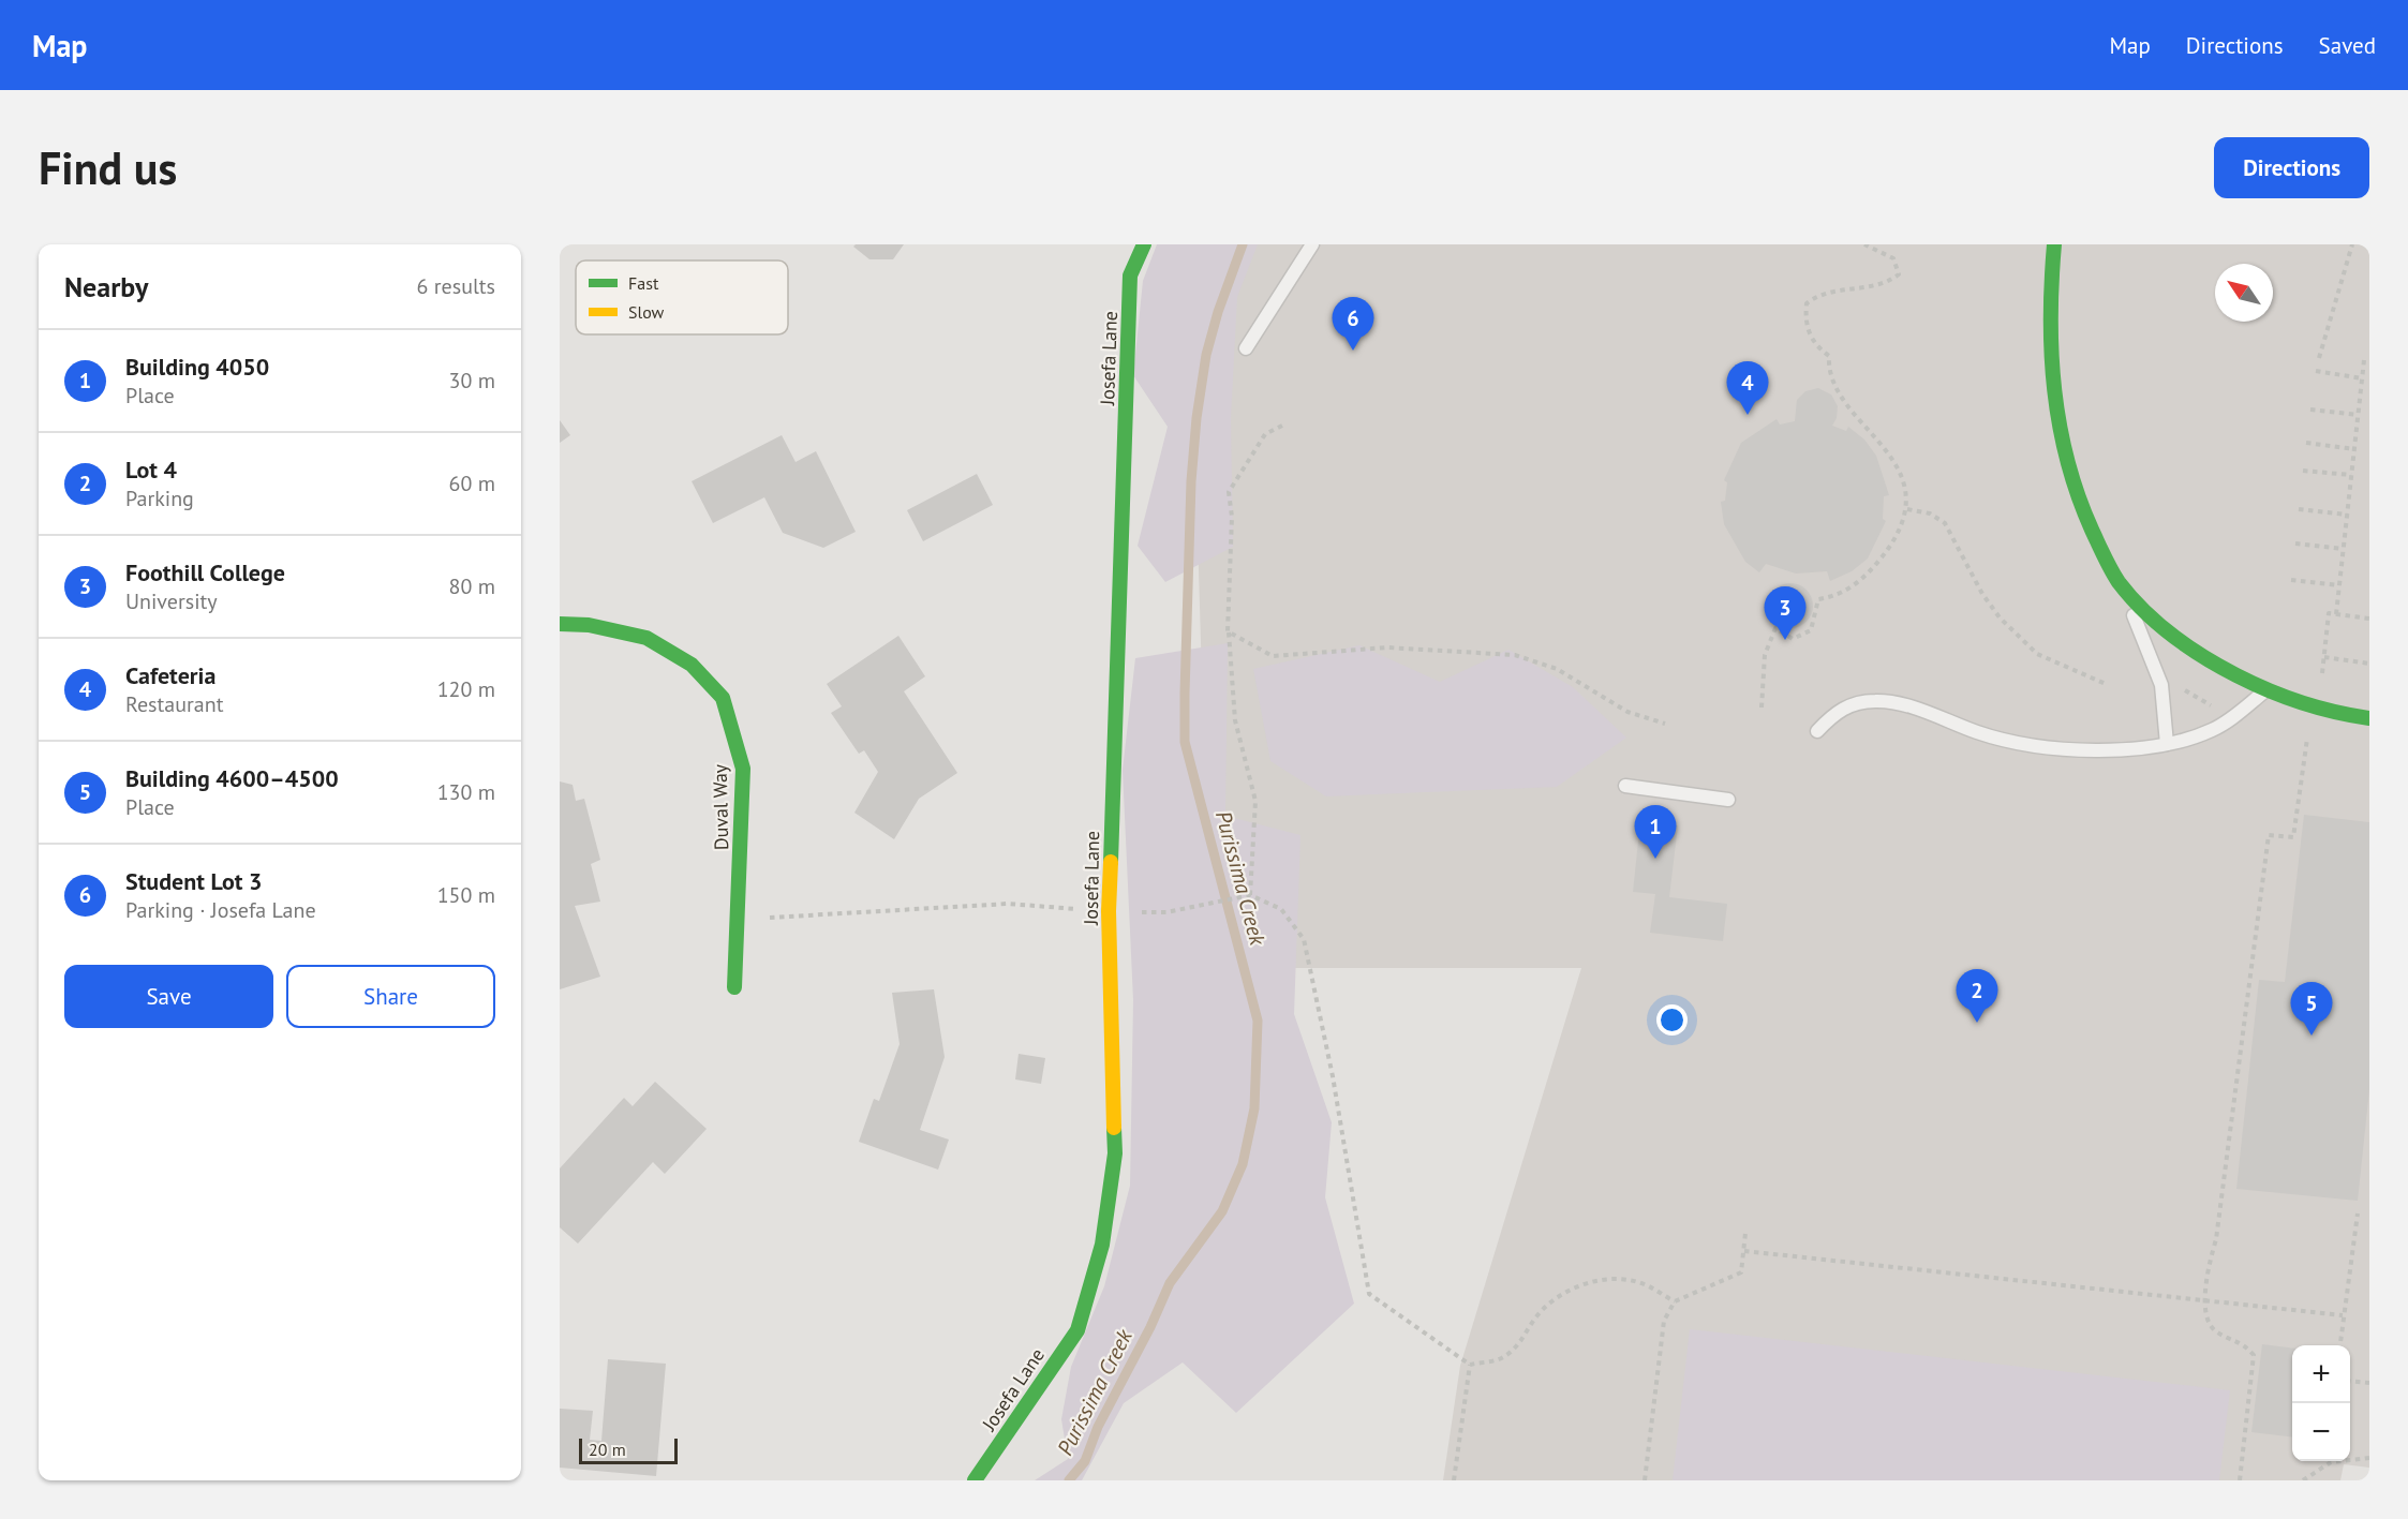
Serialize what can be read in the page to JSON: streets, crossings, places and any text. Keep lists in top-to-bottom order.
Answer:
{
  "streets": {
    "street": ["Josefa Lane", "Duval Way"]
  },
  "water": ["Purissima Creek"],
  "legend": ["Fast", "Slow"],
  "scale_bar": "20 m",
  "north": "top left",
  "page": {
    "header": "Map",
    "nav": ["Map", "Directions", "Saved"],
    "buttons": [
      "Directions",
      ["Save", "Share"]
    ],
    "title": "Find us",
    "heading": ["Nearby", "6 results"],
    "pins": [
      "6",
      "4",
      "3",
      "1",
      "2",
      "5"
    ],
    "list": [
      {
        "mark": "1",
        "name": "Building 4050",
        "note": "Place",
        "value": "30 m"
      },
      {
        "mark": "2",
        "name": "Lot 4",
        "note": "Parking",
        "value": "60 m"
      },
      {
        "mark": "3",
        "name": "Foothill College",
        "note": "University",
        "value": "80 m"
      },
      {
        "mark": "4",
        "name": "Cafeteria",
        "note": "Restaurant",
        "value": "120 m"
      },
      {
        "mark": "5",
        "name": "Building 4600–4500",
        "note": "Place",
        "value": "130 m"
      },
      {
        "mark": "6",
        "name": "Student Lot 3",
        "note": "Parking · Josefa Lane",
        "value": "150 m"
      }
    ],
    "map_buttons": ["+", "−"],
    "scale": "20 m"
  }
}
